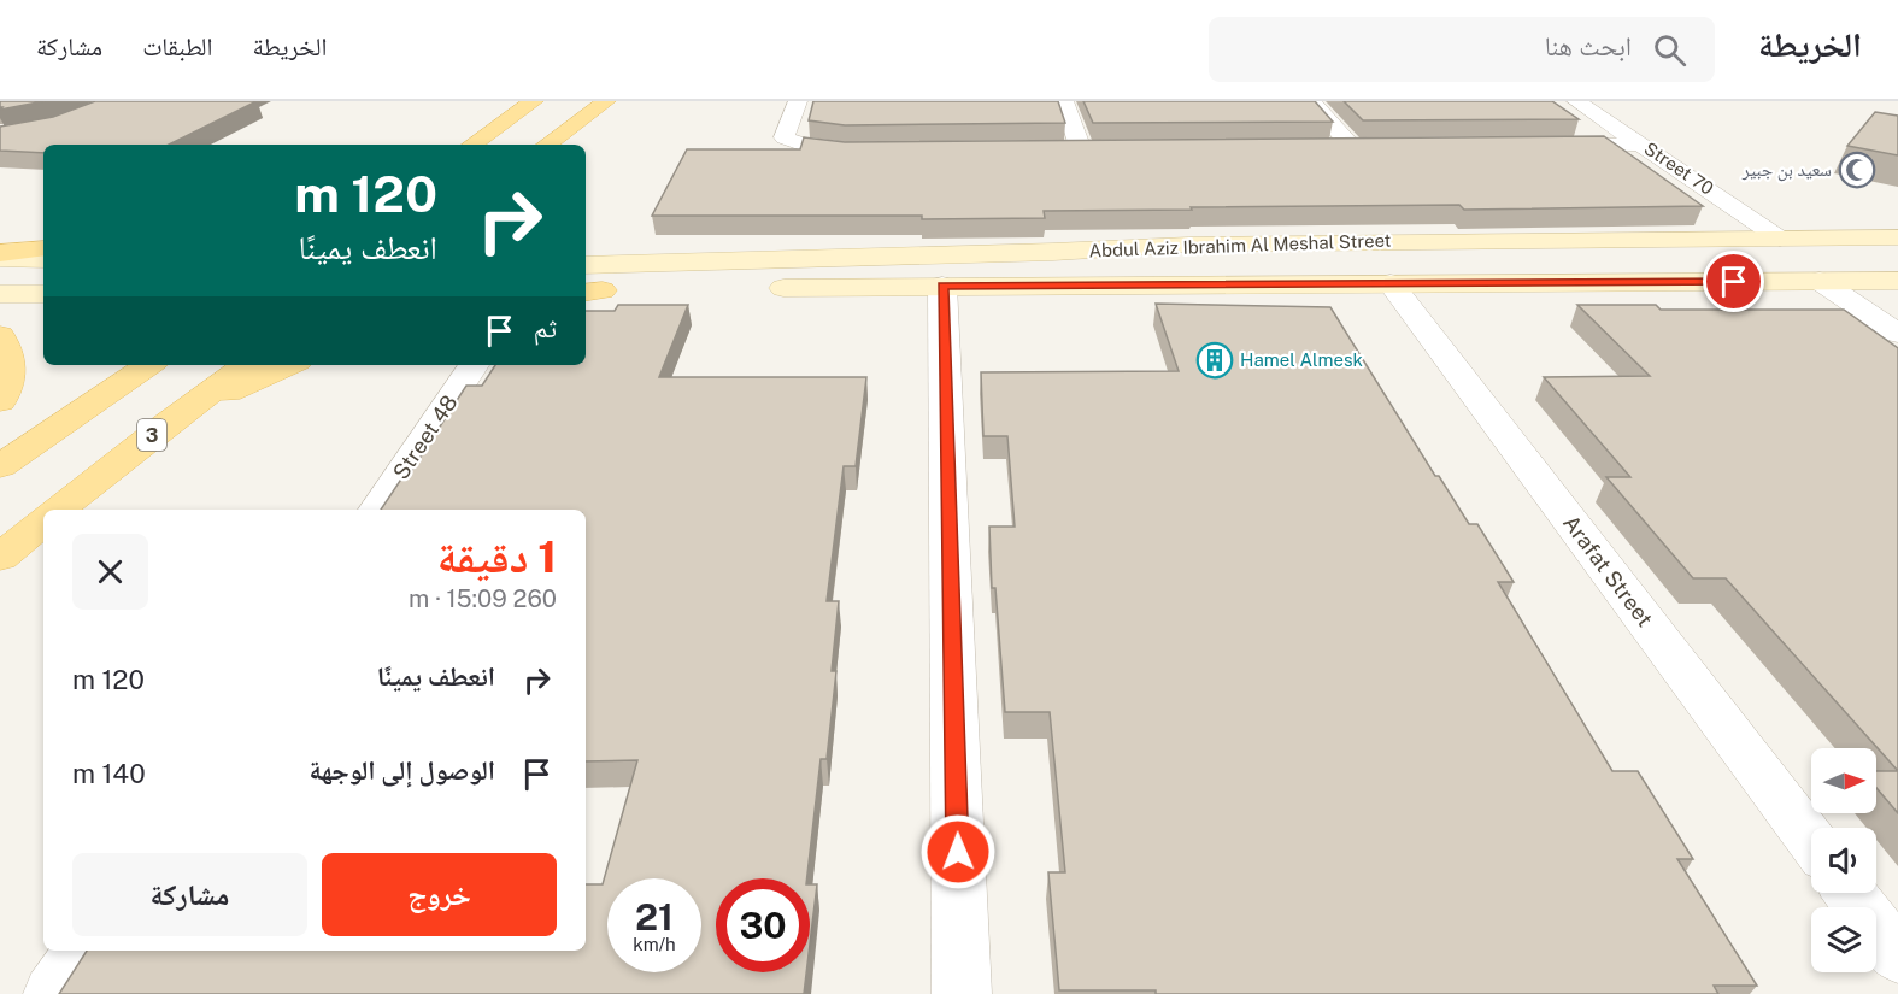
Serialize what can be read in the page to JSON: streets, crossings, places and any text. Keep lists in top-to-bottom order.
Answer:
{
  "streets": {
    "main road": ["Abdul Aziz Ibrahim Al Meshal Street", "3"],
    "street": ["Street 70", "Street 48", "Arafat Street"]
  },
  "crossings": [
    ["Street 70", "Abdul Aziz Ibrahim Al Meshal Street"],
    ["Abdul Aziz Ibrahim Al Meshal Street", "Arafat Street"]
  ],
  "places": {
    "mosque": ["سعيد بن جبير"],
    "building": ["Hamel Almesk"]
  },
  "north": "right",
  "page": {
    "header": "الخريطة",
    "search": "ابحث هنا",
    "nav": ["الخريطة", "الطبقات", "مشاركة"],
    "turn": ["120 m", "انعطف يمينًا"],
    "then": "ثم",
    "heading": ["1 دقيقة", "260 m · 15:09"],
    "list": [
      {
        "name": "انعطف يمينًا",
        "value": "120 m"
      },
      {
        "name": "الوصول إلى الوجهة",
        "value": "140 m"
      }
    ],
    "buttons": ["خروج", "مشاركة"],
    "speed": "21 km/h",
    "limit": "30"
  }
}
